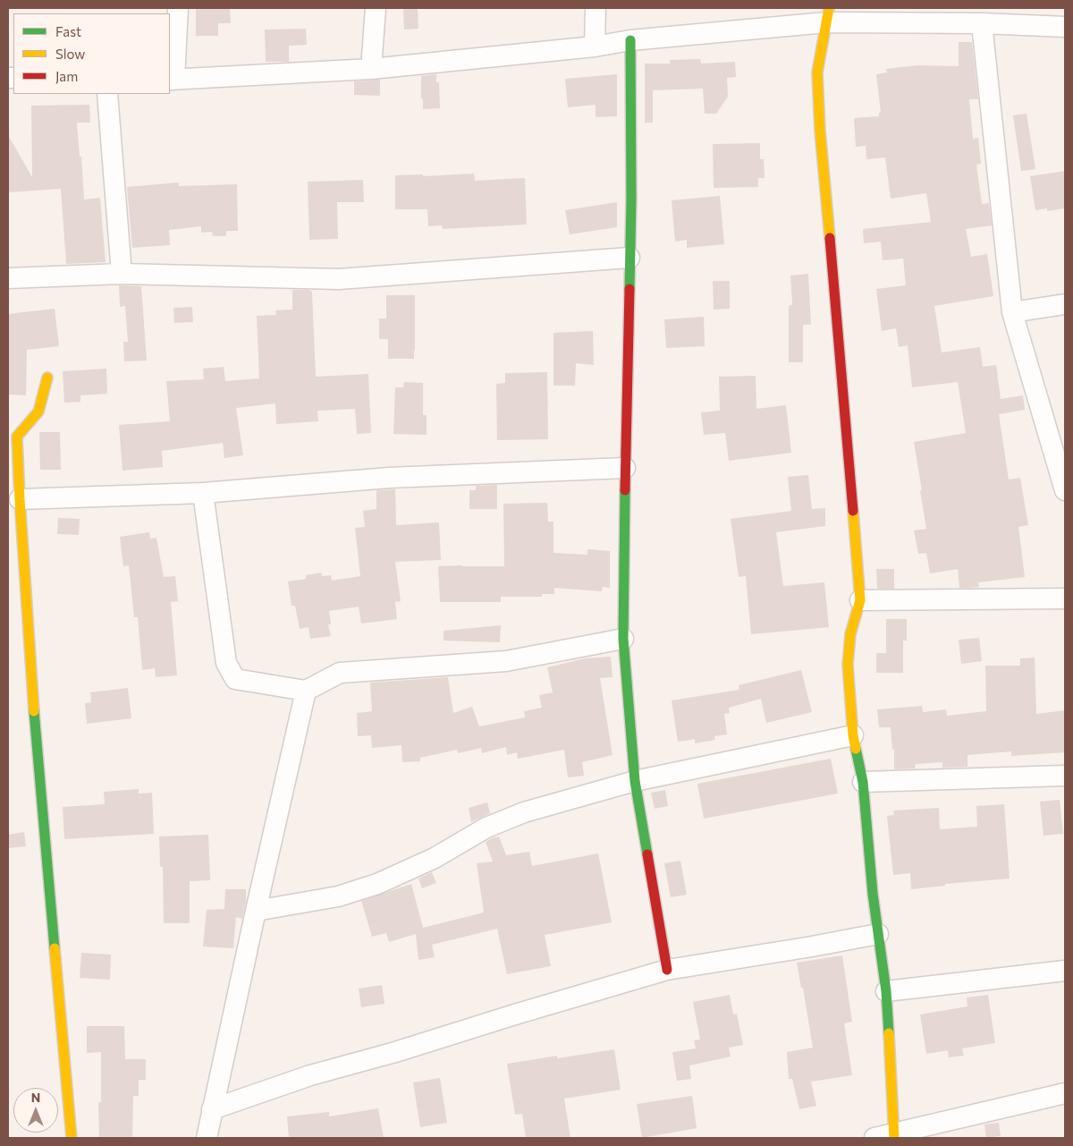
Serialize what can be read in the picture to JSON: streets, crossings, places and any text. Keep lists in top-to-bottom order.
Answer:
{
  "legend": ["Fast", "Slow", "Jam"],
  "north": "top"
}
